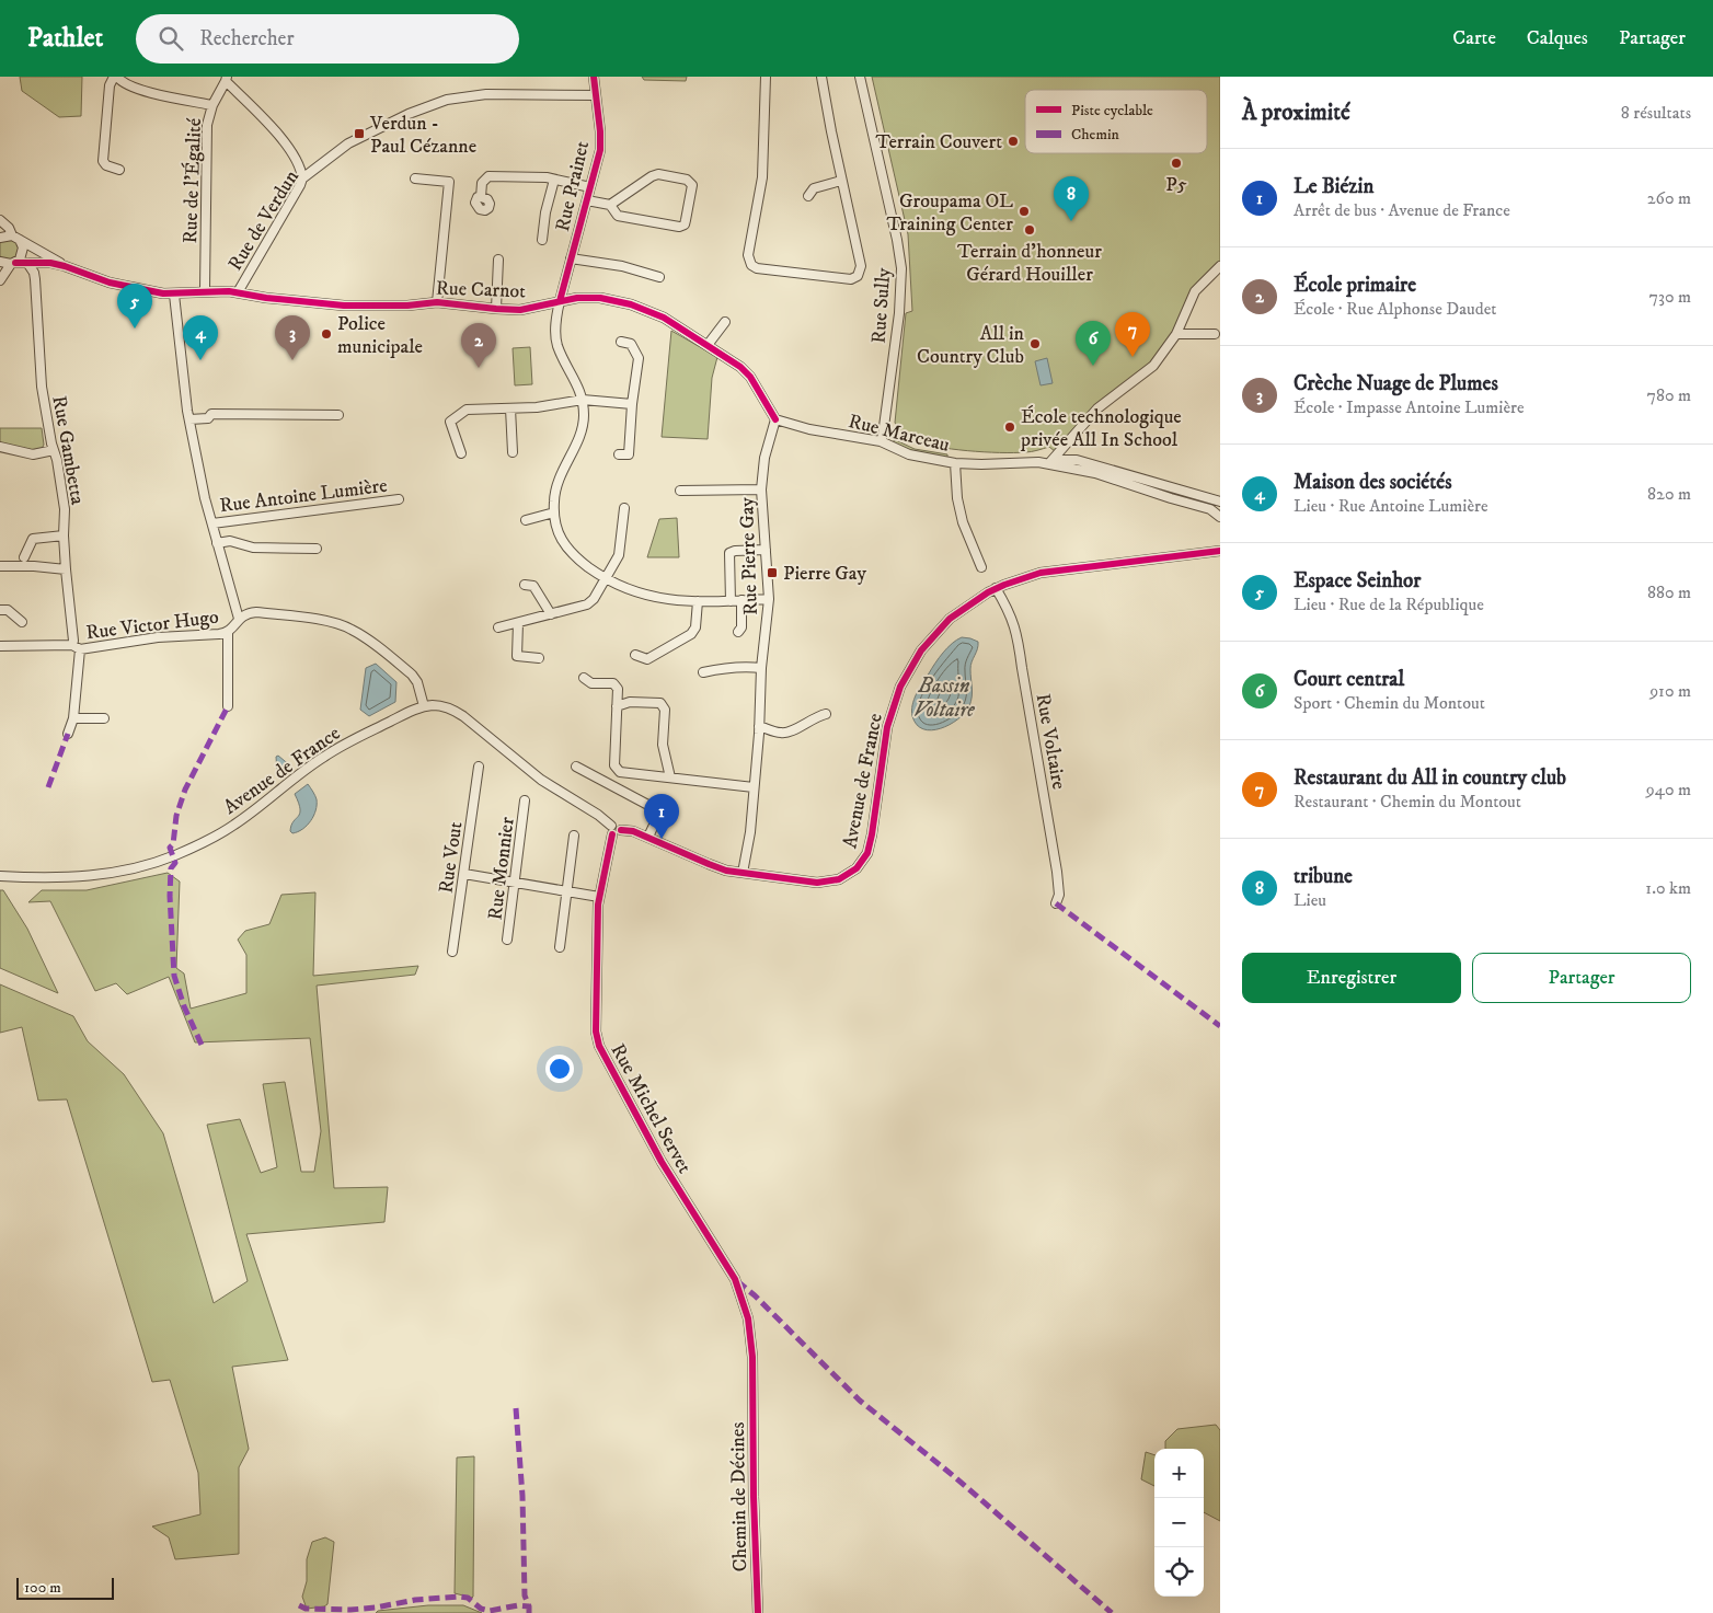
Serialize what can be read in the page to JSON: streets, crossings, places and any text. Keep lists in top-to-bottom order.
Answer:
{
  "streets": {
    "street": [
      "Rue de l'Égalité",
      "Rue Prainet",
      "Rue de Verdun",
      "Rue Carnot",
      "Rue Sully",
      "Rue Marceau",
      "Rue Gambetta",
      "Rue Antoine Lumière",
      "Rue Pierre Gay",
      "Rue Victor Hugo",
      "Rue Voltaire",
      "Avenue de France",
      "Rue Vout",
      "Rue Monnier",
      "Rue Michel Servet",
      "Chemin de Décines"
    ]
  },
  "crossings": [
    ["Rue de l'Égalité", "Rue Carnot"],
    ["Rue Prainet", "Rue de Verdun"],
    ["Rue Prainet", "Rue Carnot"],
    ["Rue de Verdun", "Rue Carnot"],
    ["Rue Carnot", "Rue Marceau"],
    ["Rue Carnot", "Rue Antoine Lumière"],
    ["Rue Carnot", "Rue Pierre Gay"],
    ["Rue Sully", "Rue Marceau"],
    ["Rue Marceau", "Rue Pierre Gay"],
    ["Rue Gambetta", "Rue Victor Hugo"],
    ["Rue Antoine Lumière", "Rue Victor Hugo"],
    ["Rue Pierre Gay", "Avenue de France"],
    ["Rue Voltaire", "Avenue de France"],
    ["Avenue de France", "Rue Michel Servet"],
    ["Rue Michel Servet", "Chemin de Décines"]
  ],
  "water": ["Bassin Voltaire"],
  "places": {
    "transit": ["Verdun - Paul Cézanne", "Pierre Gay"],
    "other": [
      "Terrain Couvert",
      "P5",
      "Groupama OL Training Center",
      "Terrain d'honneur Gérard Houiller",
      "Police municipale",
      "All in Country Club",
      "École technologique privée All In School"
    ]
  },
  "legend": ["Piste cyclable", "Chemin"],
  "scale_bar": "100 m",
  "page": {
    "header": "Pathlet",
    "search": "Rechercher",
    "nav": ["Carte", "Calques", "Partager"],
    "heading": ["À proximité", "8 résultats"],
    "list": [
      {
        "mark": "1",
        "name": "Le Biézin",
        "note": "Arrêt de bus · Avenue de France",
        "value": "260 m"
      },
      {
        "mark": "2",
        "name": "École primaire",
        "note": "École · Rue Alphonse Daudet",
        "value": "730 m"
      },
      {
        "mark": "3",
        "name": "Crèche Nuage de Plumes",
        "note": "École · Impasse Antoine Lumière",
        "value": "780 m"
      },
      {
        "mark": "4",
        "name": "Maison des sociétés",
        "note": "Lieu · Rue Antoine Lumière",
        "value": "820 m"
      },
      {
        "mark": "5",
        "name": "Espace Seinhor",
        "note": "Lieu · Rue de la République",
        "value": "880 m"
      },
      {
        "mark": "6",
        "name": "Court central",
        "note": "Sport · Chemin du Montout",
        "value": "910 m"
      },
      {
        "mark": "7",
        "name": "Restaurant du All in country club",
        "note": "Restaurant · Chemin du Montout",
        "value": "940 m"
      },
      {
        "mark": "8",
        "name": "tribune",
        "note": "Lieu",
        "value": "1.0 km"
      }
    ],
    "pins": [
      "8",
      "5",
      "7",
      "3",
      "4",
      "6",
      "2",
      "1"
    ],
    "buttons": ["Enregistrer", "Partager"],
    "map_buttons": ["+", "−"],
    "scale": "100 m"
  }
}
